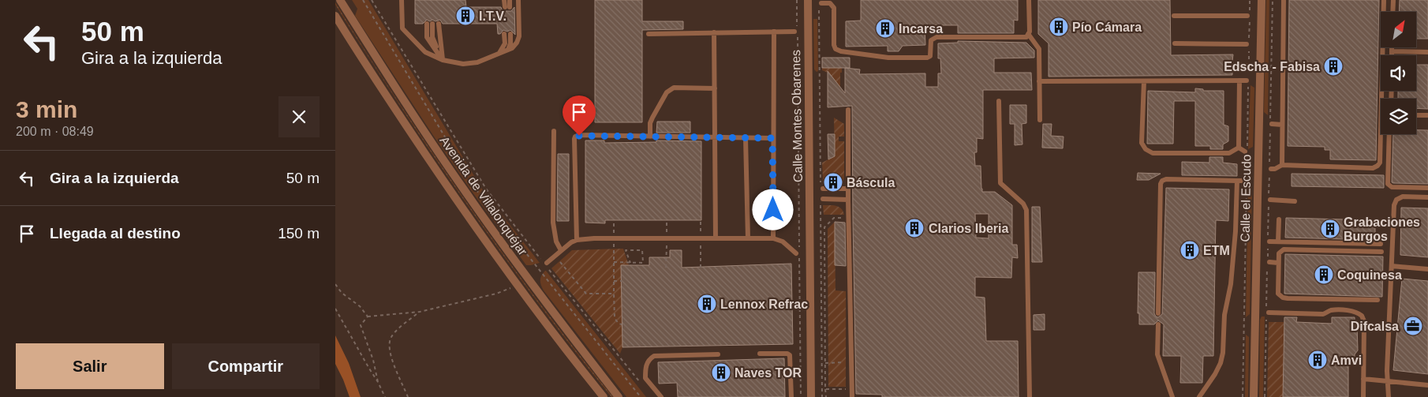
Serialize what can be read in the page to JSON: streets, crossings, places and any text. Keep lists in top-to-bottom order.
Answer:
{
  "streets": {
    "street": ["Calle Montes Obarenes", "Avenida de Villalonquéjar", "Calle el Escudo"]
  },
  "places": {
    "building": [
      "I.T.V.",
      "Pío Cámara",
      "Incarsa",
      "Edscha - Fabisa",
      "Báscula",
      "Clarios Iberia",
      "Grabaciones Burgos",
      "ETM",
      "Coquinesa",
      "Lennox Refrac",
      "Amvi",
      "Naves TOR"
    ],
    "office": ["Difcalsa"]
  },
  "north": "top right",
  "page": {
    "turn": ["50 m", "Gira a la izquierda"],
    "heading": ["3 min", "200 m · 08:49"],
    "list": [
      {
        "name": "Gira a la izquierda",
        "value": "50 m"
      },
      {
        "name": "Llegada al destino",
        "value": "150 m"
      }
    ],
    "buttons": ["Salir", "Compartir"]
  }
}
